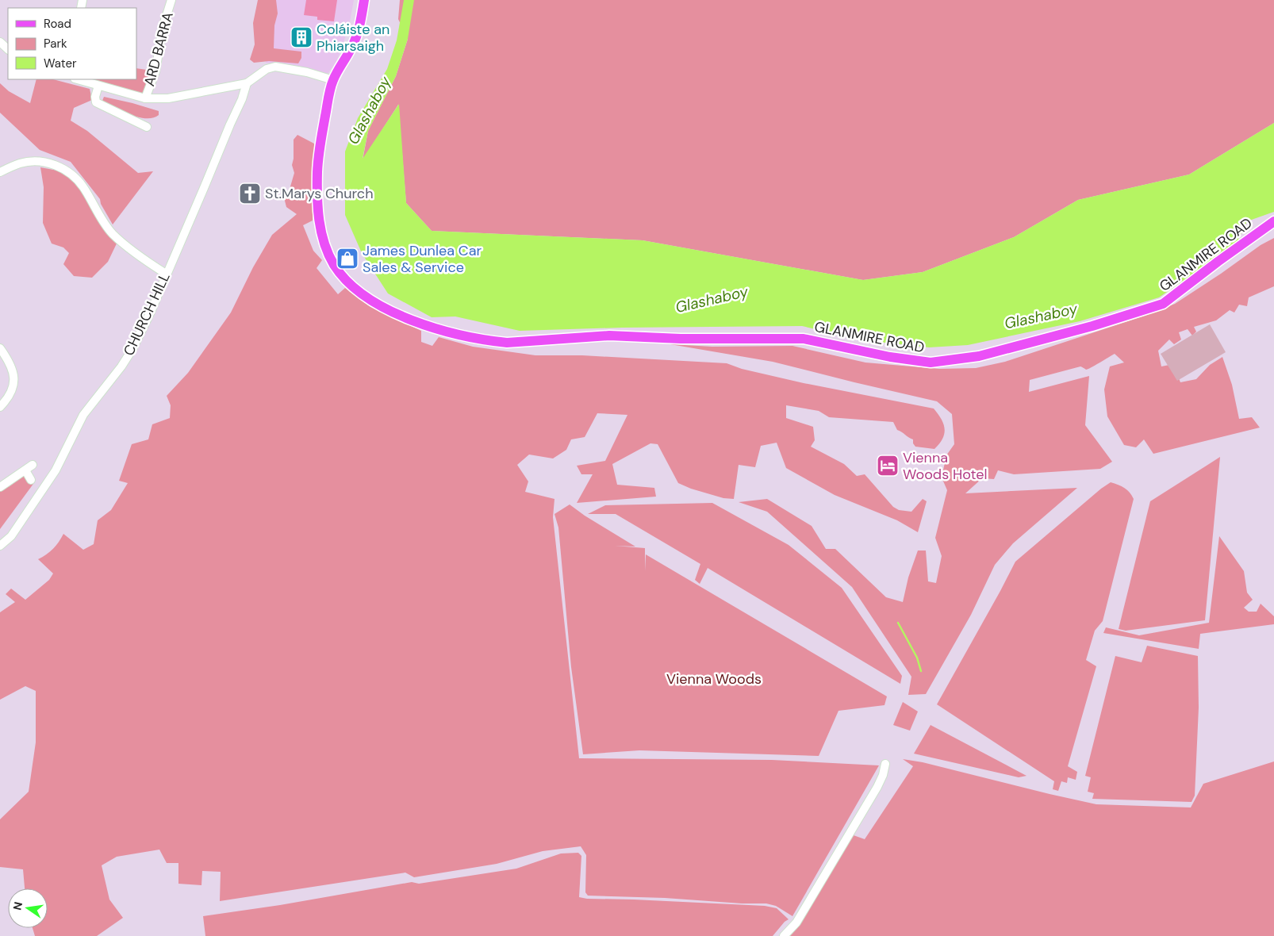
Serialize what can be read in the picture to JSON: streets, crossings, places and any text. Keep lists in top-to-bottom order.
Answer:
{
  "streets": {
    "main road": ["GLANMIRE ROAD"],
    "street": ["ARD BARRA", "CHURCH HILL"]
  },
  "water": ["Glashaboy"],
  "parks": ["Vienna Woods"],
  "places": {
    "building": ["Coláiste an Phiarsaigh"],
    "church": ["St.Marys Church"],
    "shop": ["James Dunlea Car Sales & Service"],
    "hotel": ["Vienna Woods Hotel"]
  },
  "legend": ["Road", "Park", "Water"],
  "north": "left"
}
